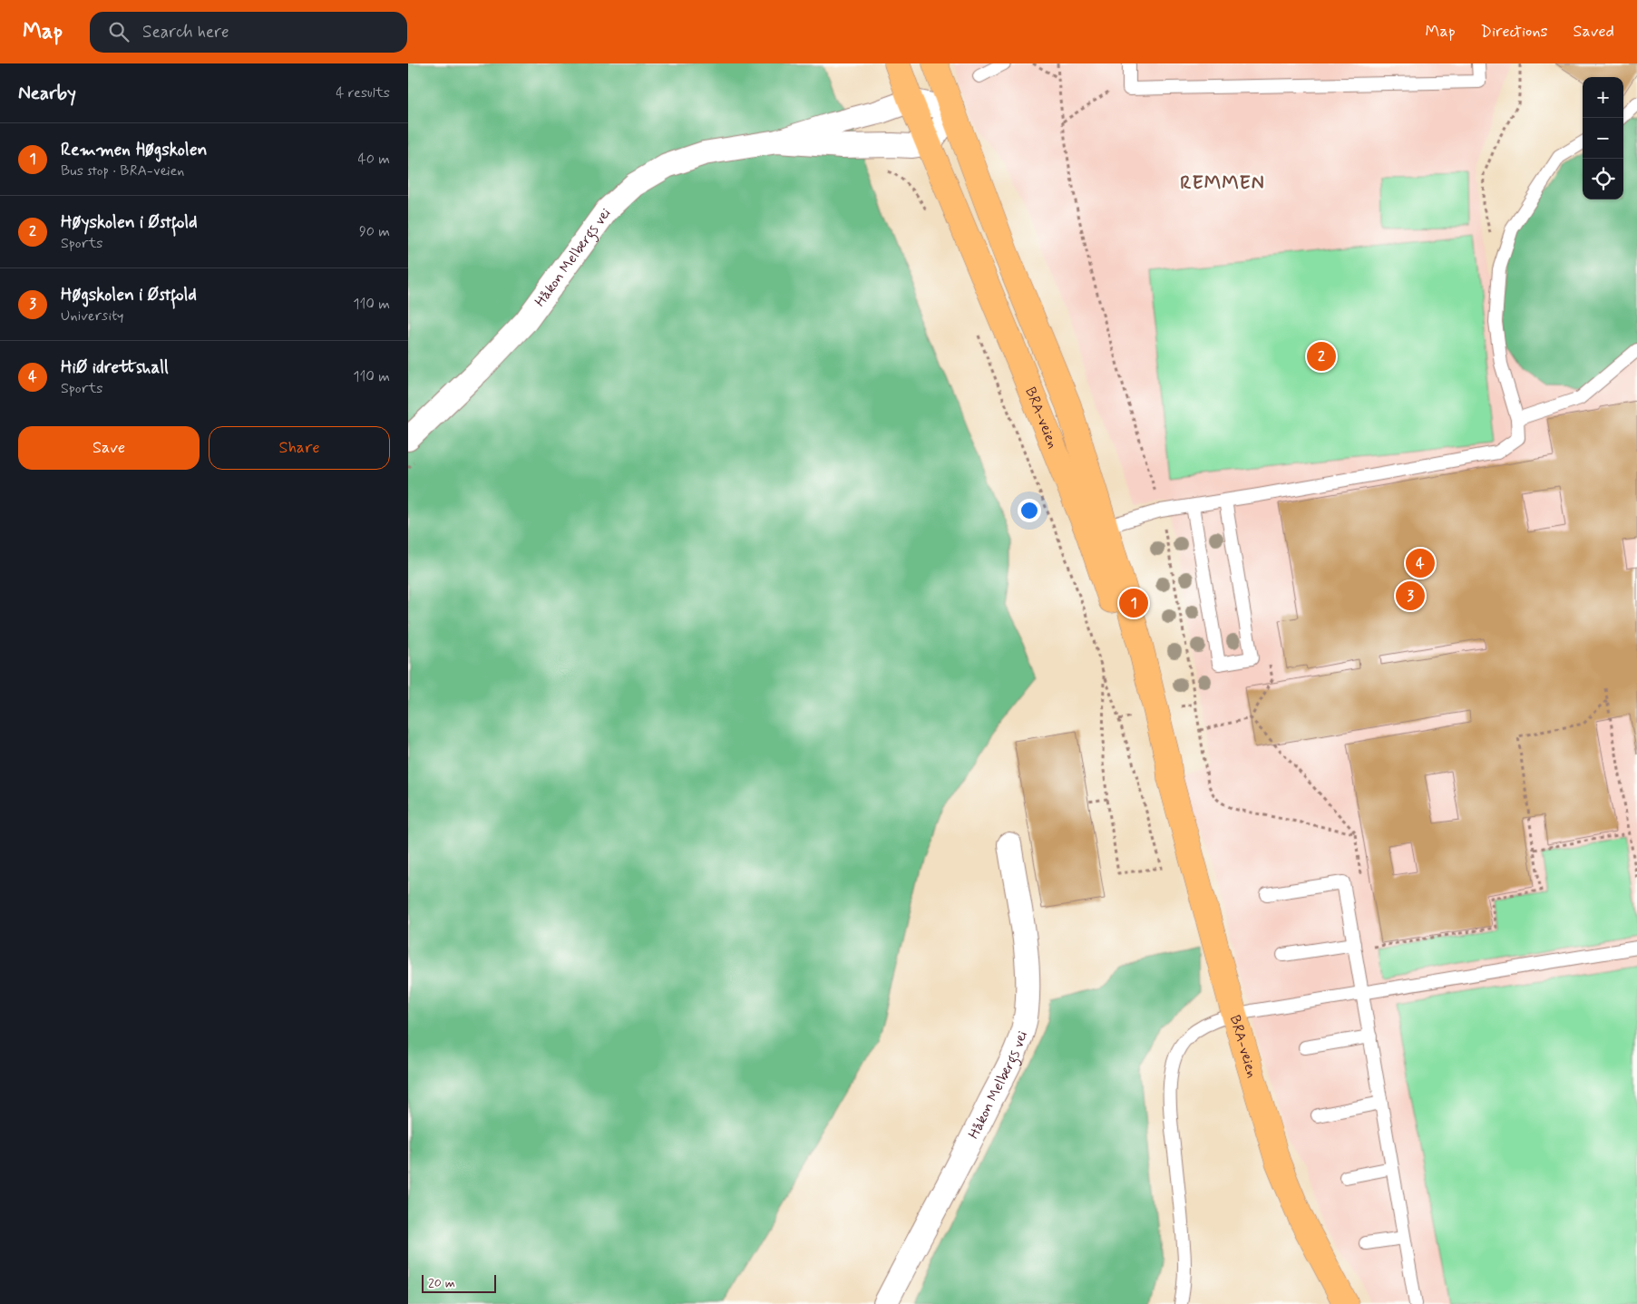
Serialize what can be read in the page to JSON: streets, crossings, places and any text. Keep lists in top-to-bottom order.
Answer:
{
  "streets": {
    "main road": ["BRA-veien"],
    "street": ["Håkon Melbergs vei"]
  },
  "districts": ["REMMEN"],
  "scale_bar": "20 m",
  "page": {
    "header": "Map",
    "search": "Search here",
    "nav": ["Map", "Directions", "Saved"],
    "heading": ["Nearby", "4 results"],
    "map_buttons": ["+", "−"],
    "list": [
      {
        "mark": "1",
        "name": "Remmen Høgskolen",
        "note": "Bus stop · BRA-veien",
        "value": "40 m"
      },
      {
        "mark": "2",
        "name": "Høyskolen i Østfold",
        "note": "Sports",
        "value": "90 m"
      },
      {
        "mark": "3",
        "name": "Høgskolen i Østfold",
        "note": "University",
        "value": "110 m"
      },
      {
        "mark": "4",
        "name": "HiØ idrettshall",
        "note": "Sports",
        "value": "110 m"
      }
    ],
    "pins": [
      "2",
      "4",
      "3",
      "1"
    ],
    "buttons": ["Save", "Share"],
    "scale": "20 m"
  }
}
